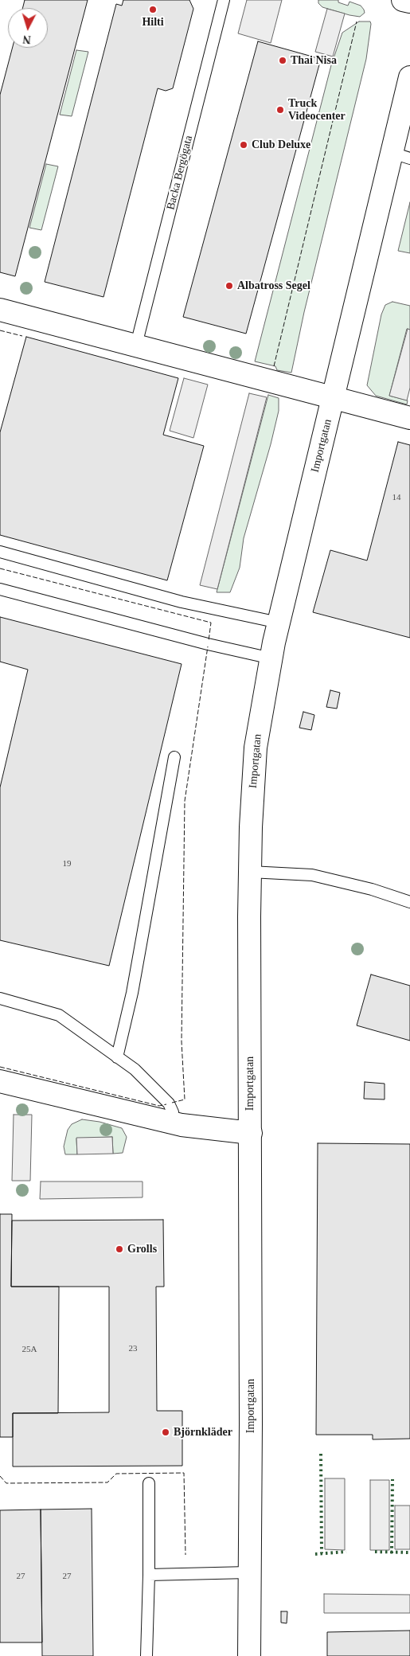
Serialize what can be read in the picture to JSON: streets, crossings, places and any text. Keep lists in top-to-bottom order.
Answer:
{
  "streets": {
    "street": ["Importgatan"],
    "lane": ["Backa Bergögata"]
  },
  "places": [
    "Hilti",
    "Thai Nisa",
    "Truck Videocenter",
    "Club Deluxe",
    "Albatross Segel",
    "Grolls",
    "Björnkläder"
  ],
  "house_numbers": [
    "14",
    "19",
    "23",
    "25A",
    "27",
    "27"
  ],
  "north": "bottom"
}
